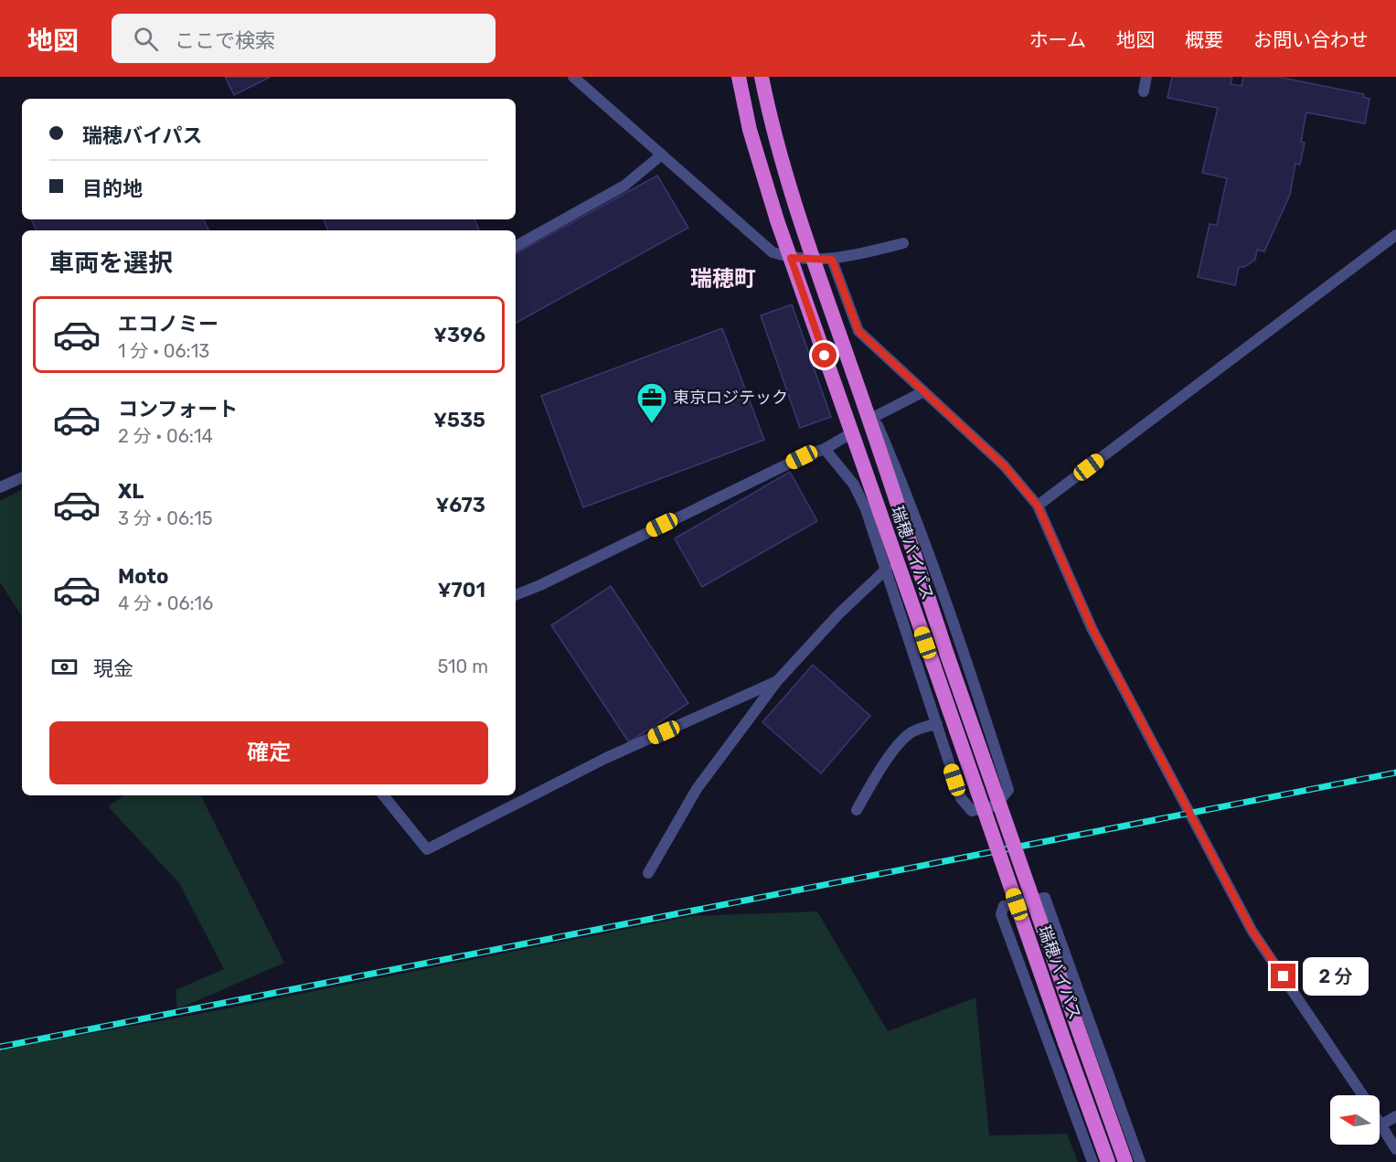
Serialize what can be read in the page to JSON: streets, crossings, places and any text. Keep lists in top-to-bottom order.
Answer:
{
  "streets": {
    "highway": ["瑞穂バイパス"]
  },
  "districts": ["瑞穂町"],
  "places": {
    "office": ["東京ロジテック"]
  },
  "north": "left",
  "page": {
    "header": "地図",
    "search": "ここで検索",
    "nav": [
      "ホーム",
      "地図",
      "概要",
      "お問い合わせ"
    ],
    "banner": ["瑞穂バイパス", "目的地"],
    "heading": "車両を選択",
    "list": [
      {
        "name": "エコノミー",
        "note": "1 分 · 06:13",
        "value": "¥396"
      },
      {
        "name": "コンフォート",
        "note": "2 分 · 06:14",
        "value": "¥535"
      },
      {
        "name": "XL",
        "note": "3 分 · 06:15",
        "value": "¥673"
      },
      {
        "name": "Moto",
        "note": "4 分 · 06:16",
        "value": "¥701"
      }
    ],
    "pay": ["現金", "510 m"],
    "buttons": "確定",
    "bubble": "2 分"
  }
}
